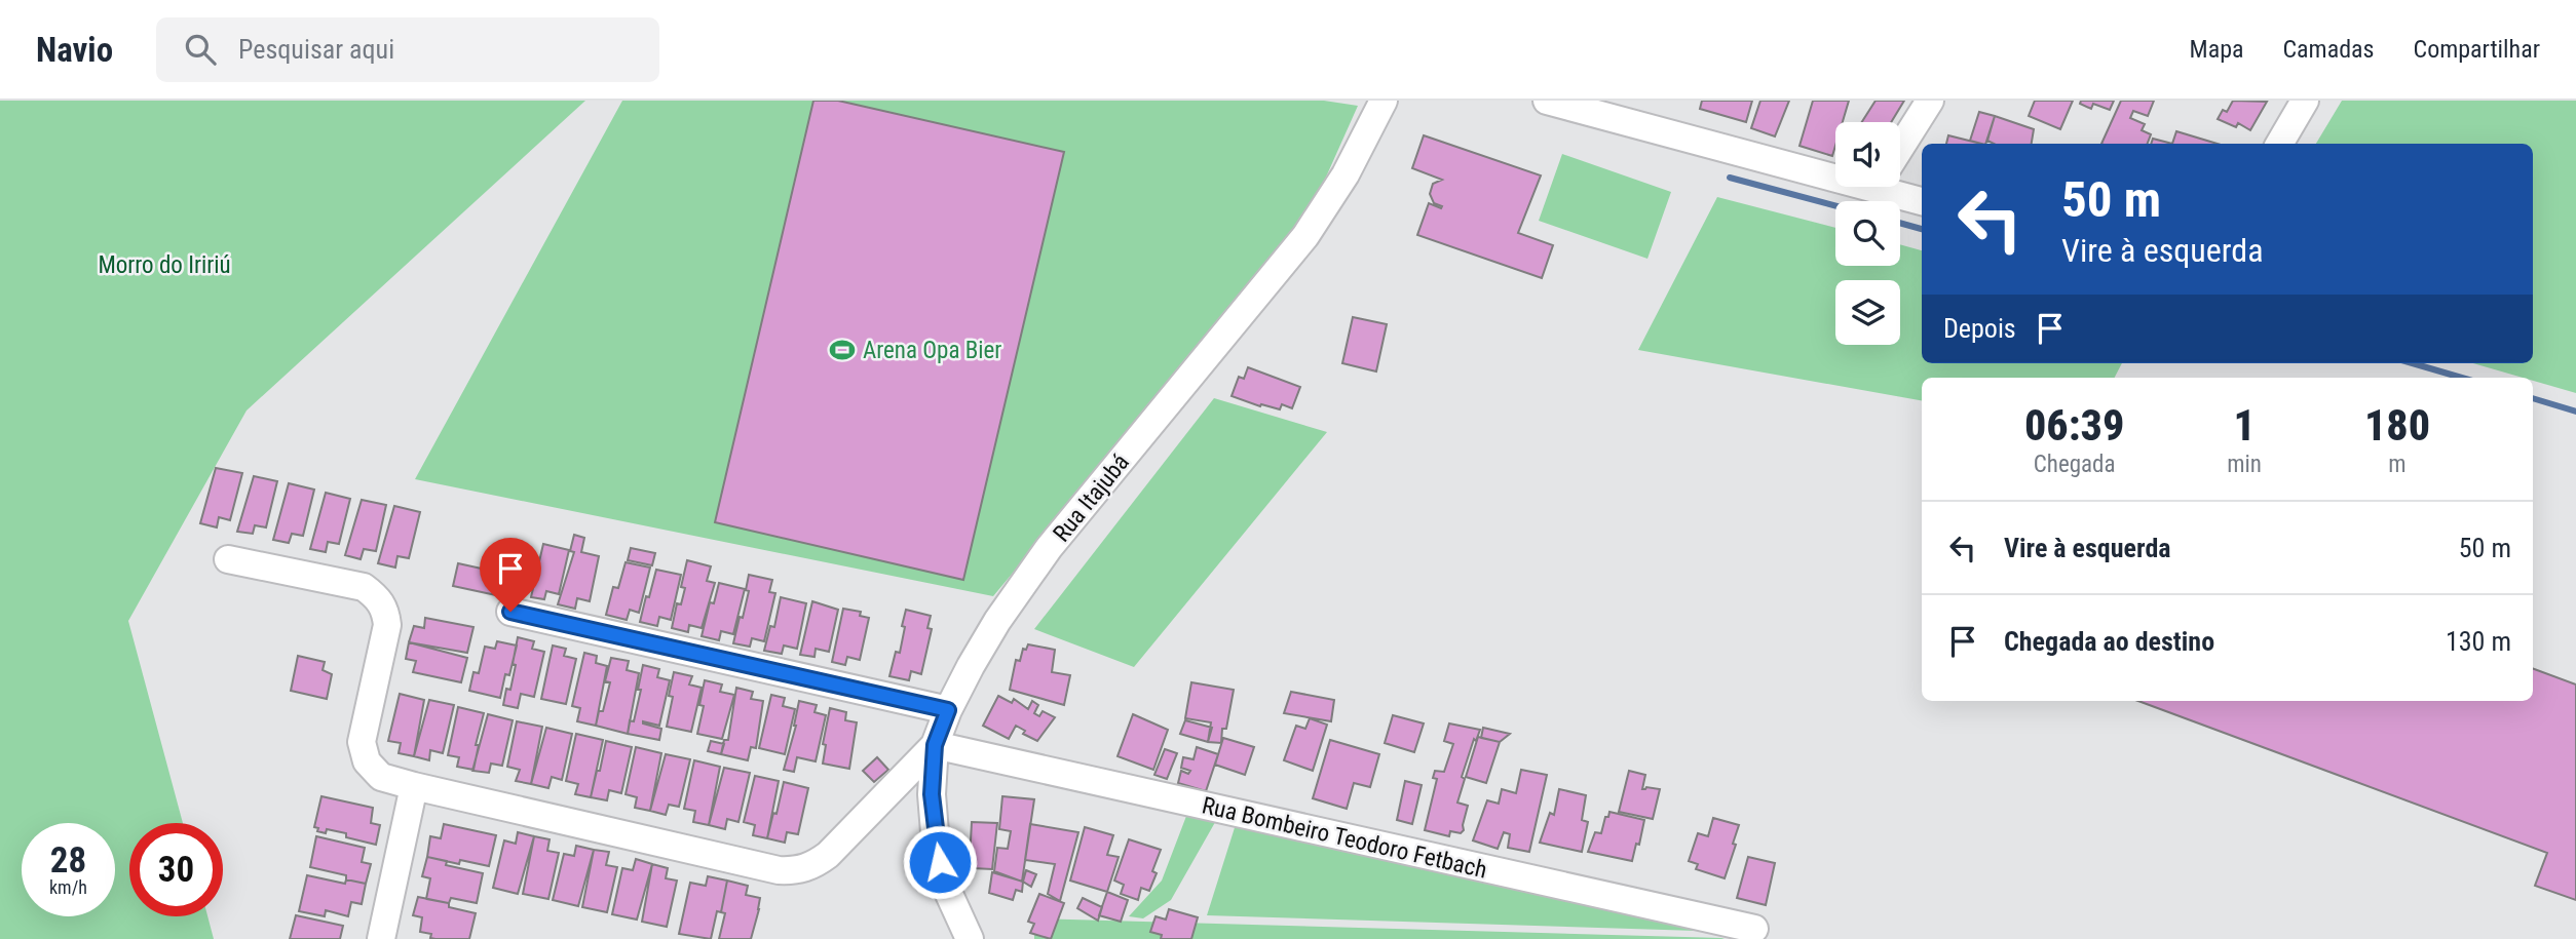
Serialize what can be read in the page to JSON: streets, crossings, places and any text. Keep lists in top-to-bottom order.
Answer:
{
  "streets": {
    "street": ["Rua Itajubá", "Rua Bombeiro Teodoro Fetbach"]
  },
  "crossings": [
    ["Rua Itajubá", "Rua Bombeiro Teodoro Fetbach"]
  ],
  "parks": ["Morro do Iririú"],
  "places": {
    "sports": ["Arena Opa Bier"]
  },
  "page": {
    "header": "Navio",
    "search": "Pesquisar aqui",
    "nav": ["Mapa", "Camadas", "Compartilhar"],
    "turn": ["50 m", "Vire à esquerda"],
    "then": "Depois",
    "eta": [
      "06:39",
      "Chegada",
      "1",
      "min",
      "180",
      "m"
    ],
    "list": [
      {
        "name": "Vire à esquerda",
        "value": "50 m"
      },
      {
        "name": "Chegada ao destino",
        "value": "130 m"
      }
    ],
    "speed": "28 km/h",
    "limit": "30"
  }
}
